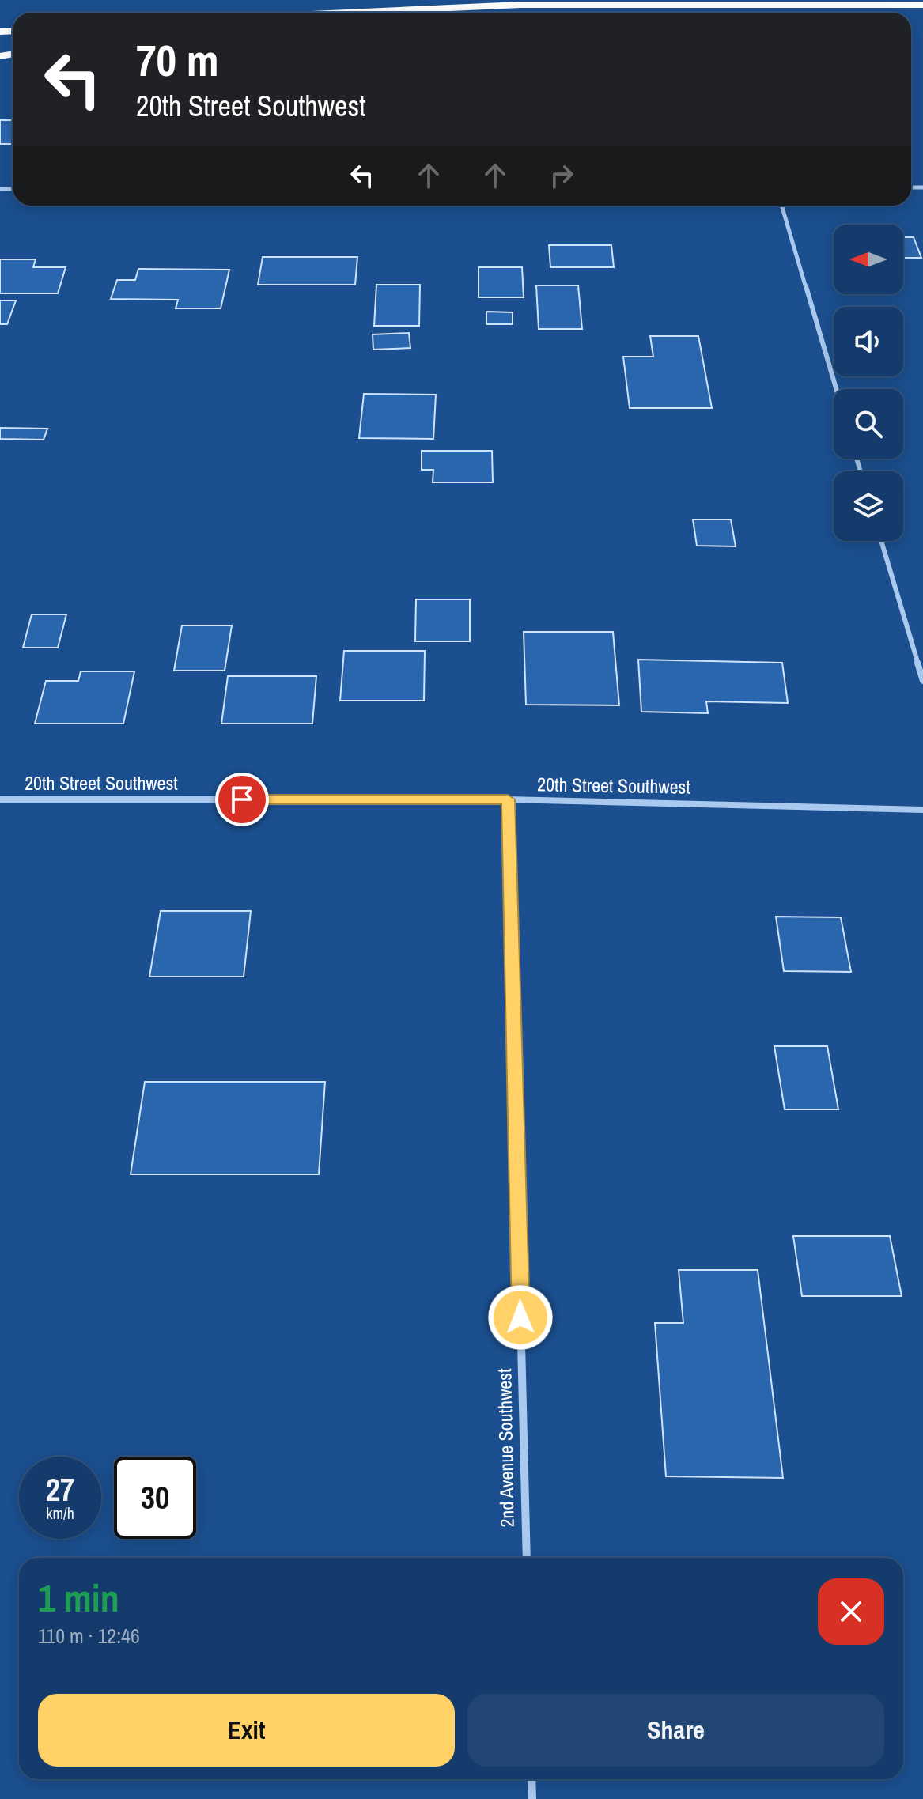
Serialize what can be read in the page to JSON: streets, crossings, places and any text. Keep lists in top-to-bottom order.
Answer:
{
  "streets": {
    "street": ["20th Street Southwest", "2nd Avenue Southwest"]
  },
  "crossings": [
    ["20th Street Southwest", "2nd Avenue Southwest"]
  ],
  "north": "left",
  "page": {
    "turn": ["70 m", "20th Street Southwest"],
    "speed": "27 km/h",
    "limit": "30",
    "heading": ["1 min", "110 m · 12:46"],
    "buttons": ["Exit", "Share"]
  }
}
